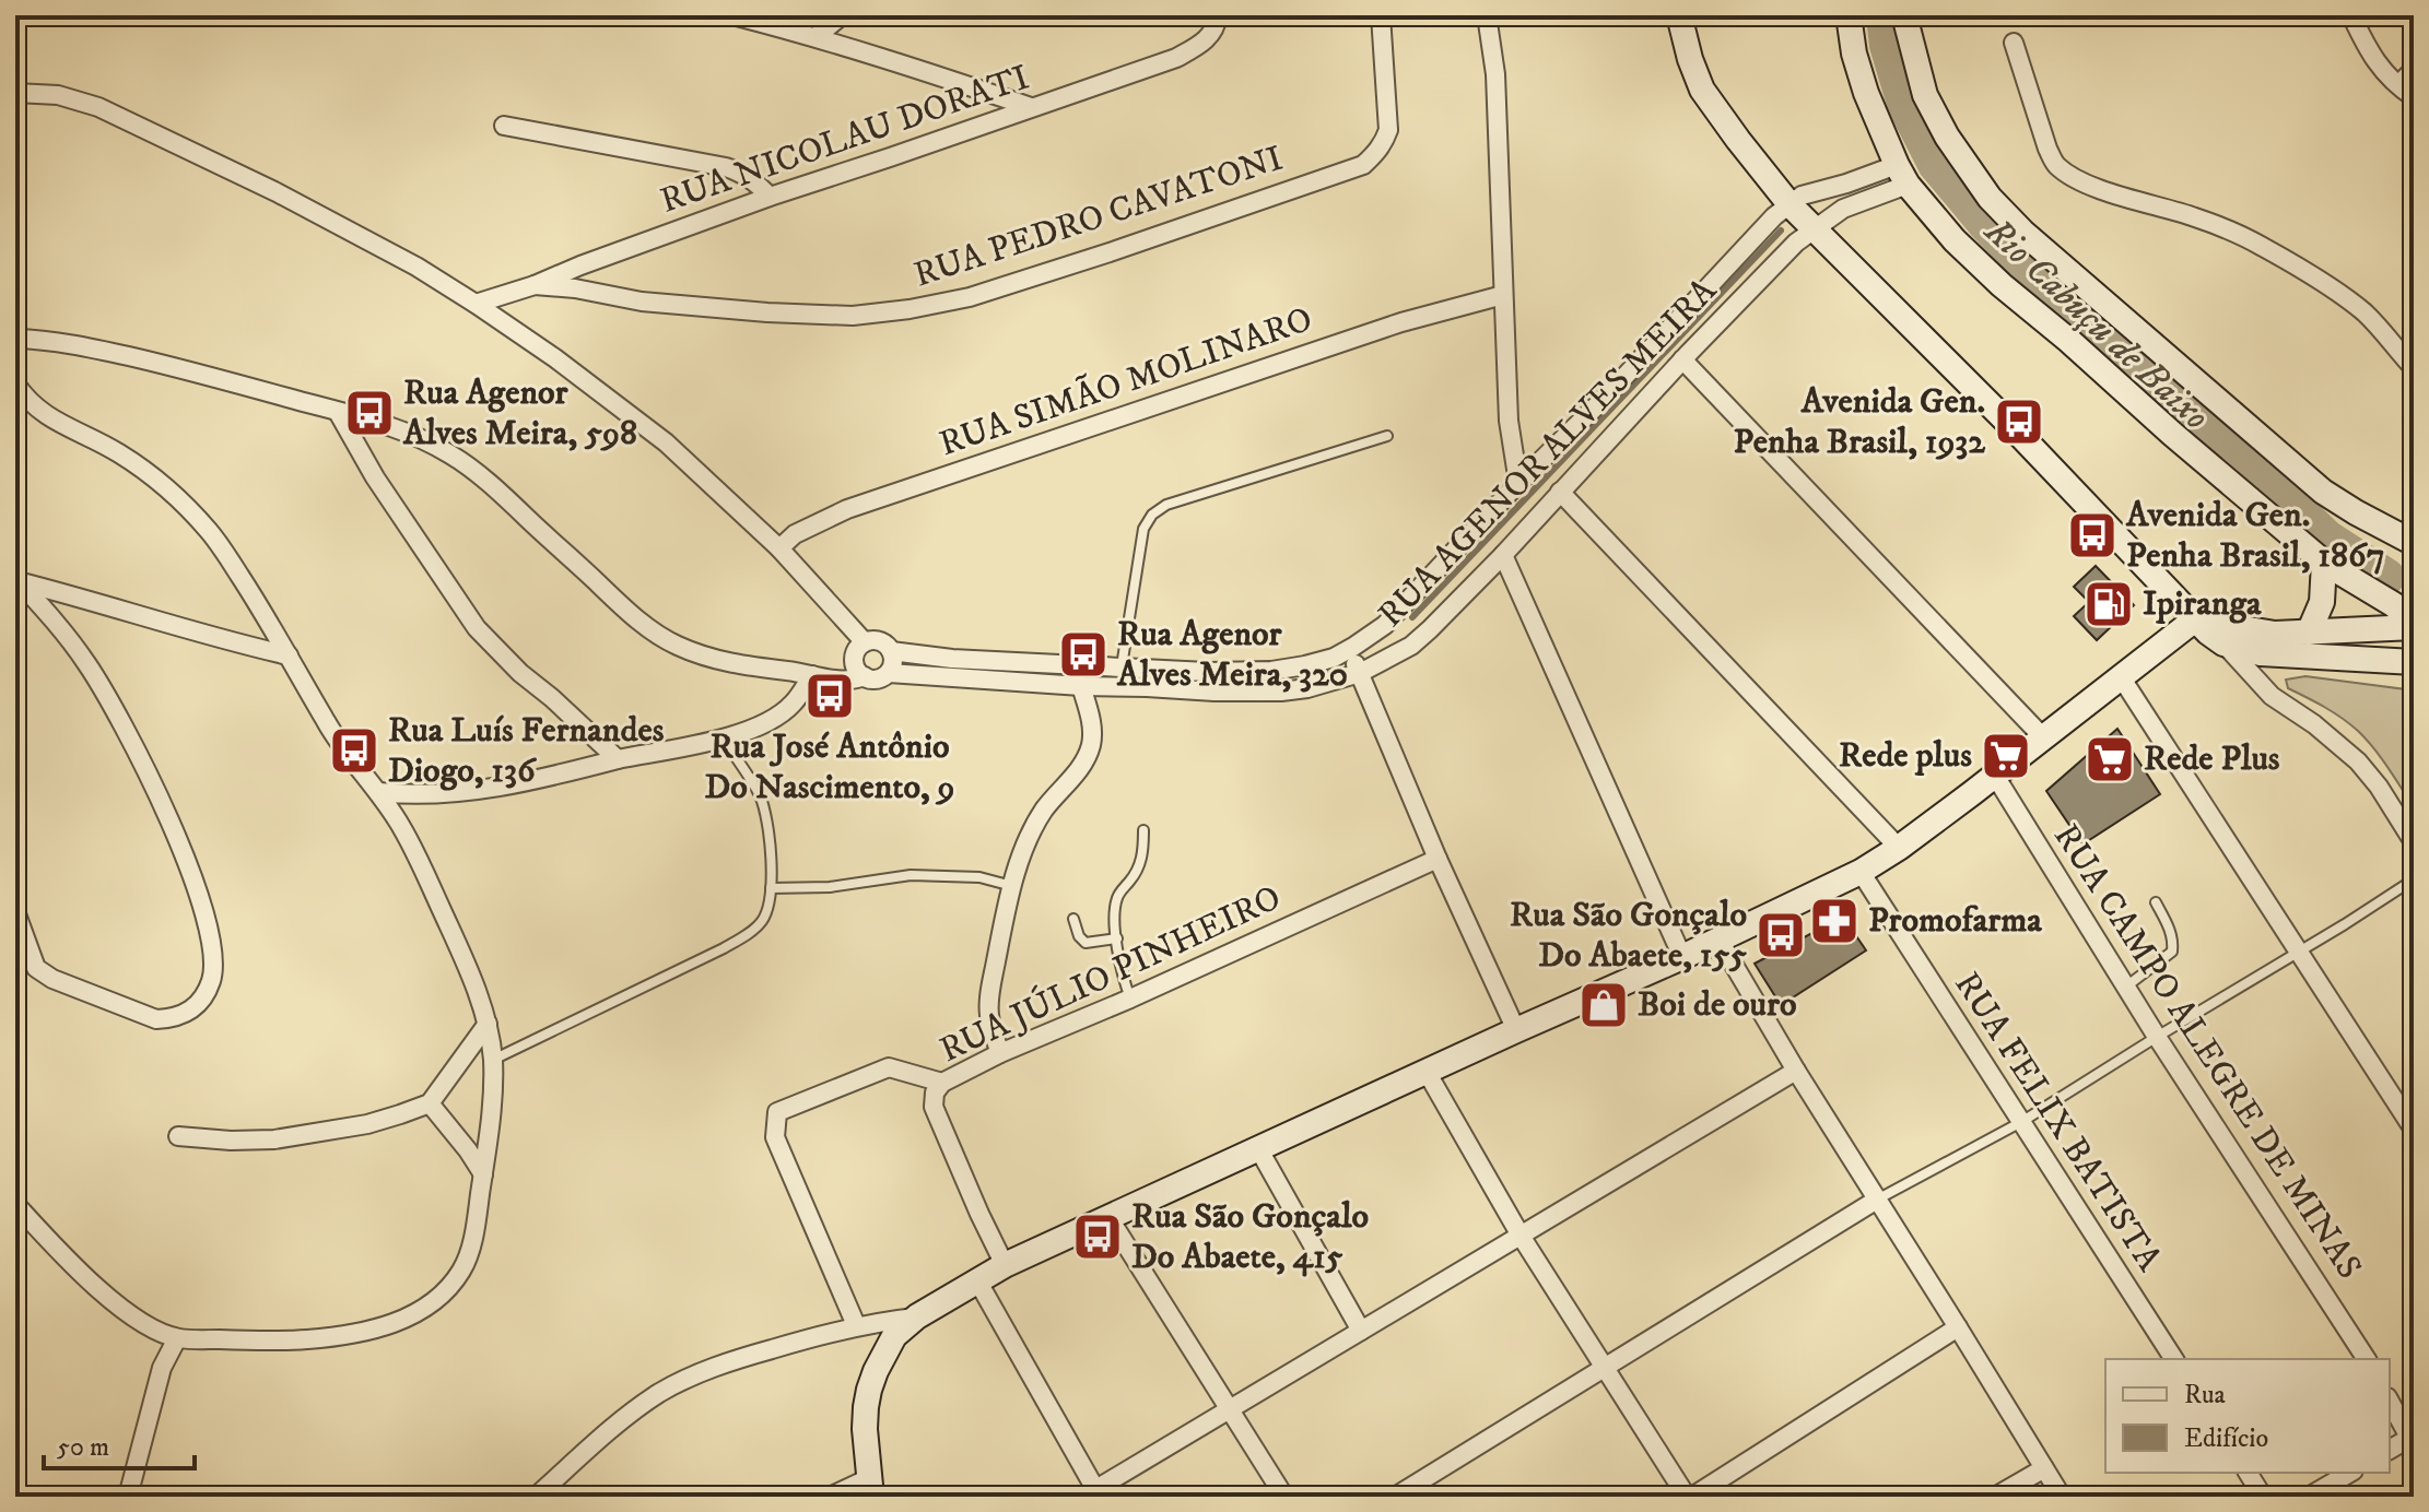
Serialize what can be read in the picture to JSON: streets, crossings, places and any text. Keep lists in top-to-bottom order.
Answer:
{
  "streets": {
    "street": [
      "RUA NICOLAU DORATI",
      "RUA PEDRO CAVATONI",
      "RUA SIMÃO MOLINARO",
      "RUA AGENOR ALVES MEIRA",
      "RUA JÚLIO PINHEIRO",
      "RUA CAMPO ALEGRE DE MINAS",
      "RUA FELIX BATISTA"
    ]
  },
  "crossings": [
    ["RUA NICOLAU DORATI", "RUA PEDRO CAVATONI"]
  ],
  "water": ["Rio Cabuçu de Baixo"],
  "places": {
    "bus stop": [
      "Rua Agenor Alves Meira, 598",
      "Avenida Gen. Penha Brasil, 1932",
      "Avenida Gen. Penha Brasil, 1867",
      "Rua Agenor Alves Meira, 320",
      "Rua José Antônio Do Nascimento, 9",
      "Rua Luís Fernandes Diogo, 136",
      "Rua São Gonçalo Do Abaete, 155",
      "Rua São Gonçalo Do Abaete, 415"
    ],
    "fuel station": ["Ipiranga"],
    "supermarket": ["Rede plus", "Rede Plus"],
    "pharmacy": ["Promofarma"],
    "shop": ["Boi de ouro"]
  },
  "legend": ["Rua", "Edifício"],
  "scale_bar": "50 m"
}
